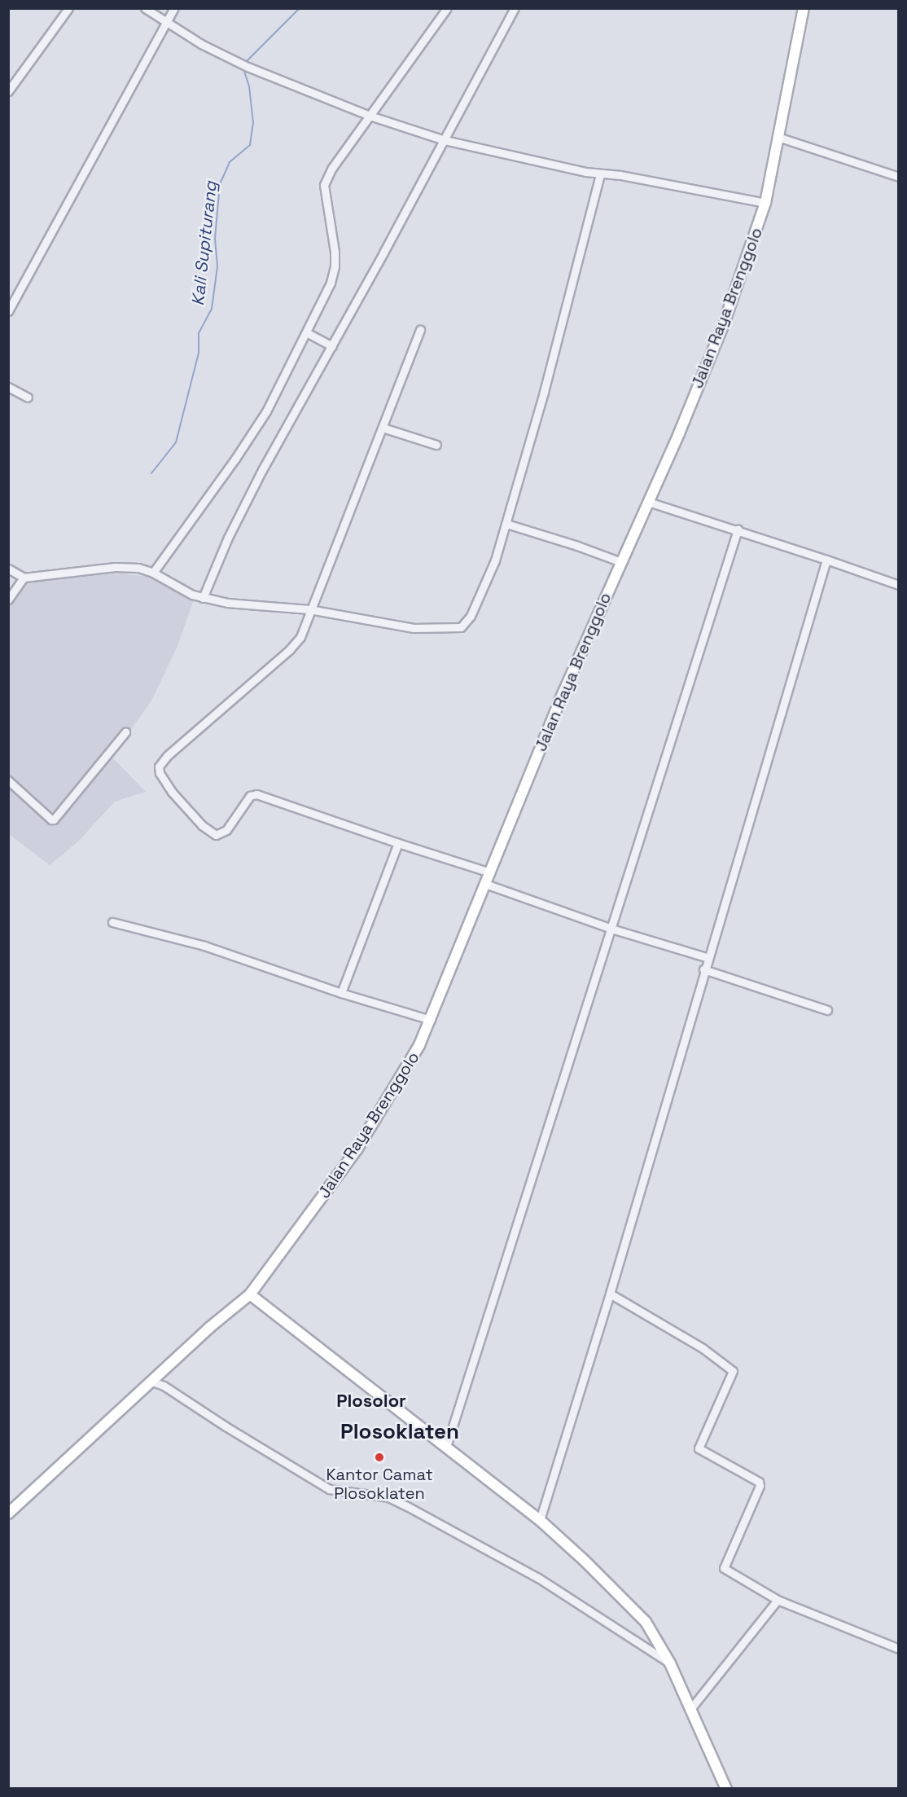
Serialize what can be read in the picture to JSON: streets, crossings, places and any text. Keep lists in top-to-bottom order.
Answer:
{
  "streets": {
    "main road": ["Jalan Raya Brenggolo"]
  },
  "districts": ["Plosolor", "Plosoklaten"],
  "water": ["Kali Supiturang"],
  "places": ["Kantor Camat Plosoklaten"]
}
